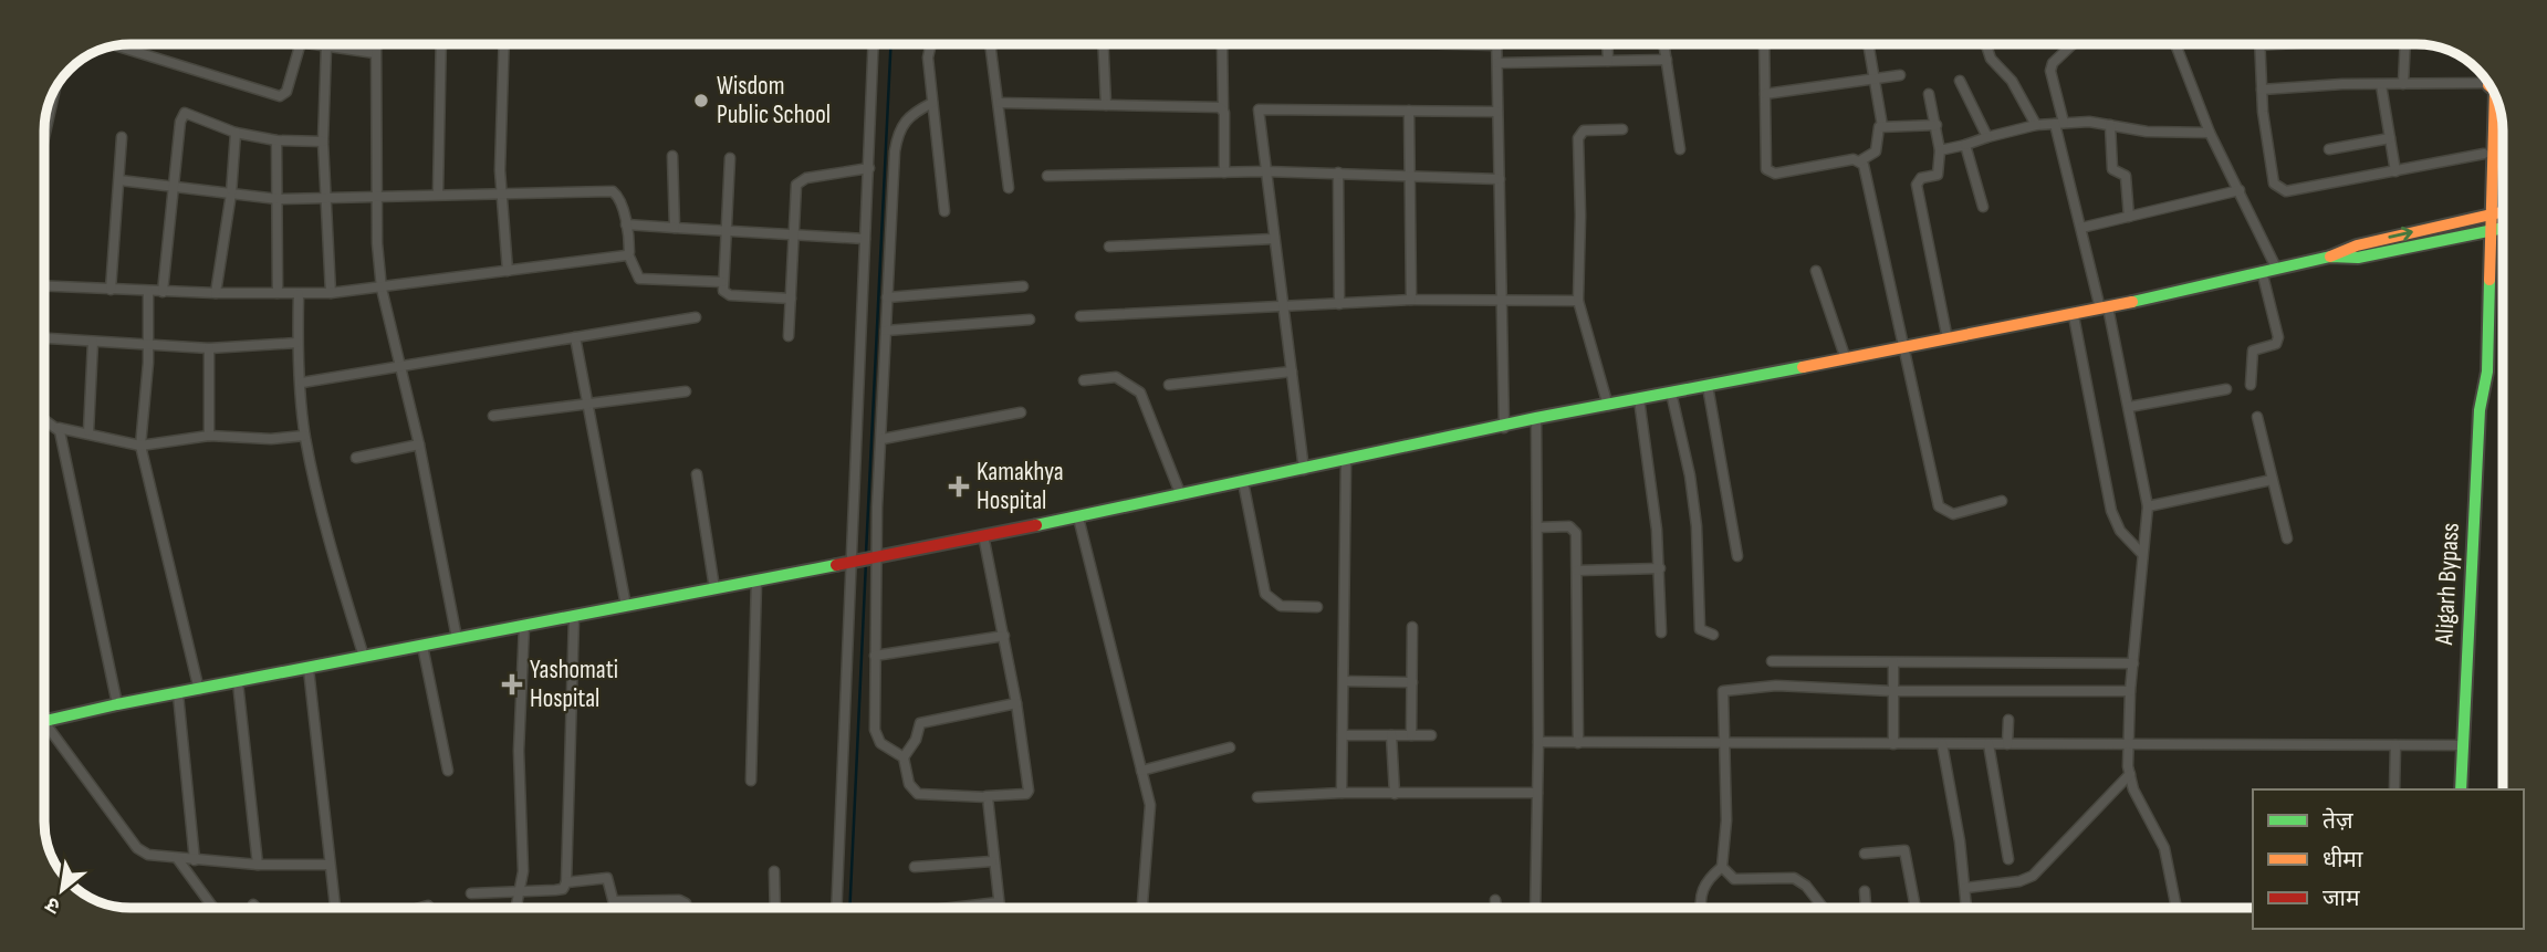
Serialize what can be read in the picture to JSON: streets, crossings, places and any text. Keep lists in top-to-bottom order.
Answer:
{
  "streets": {
    "main road": ["Aligarh Bypass"]
  },
  "places": {
    "other": ["Wisdom Public School"],
    "health": ["Kamakhya Hospital", "Yashomati Hospital"]
  },
  "legend": ["तेज़", "धीमा", "जाम"],
  "north": "bottom left"
}
